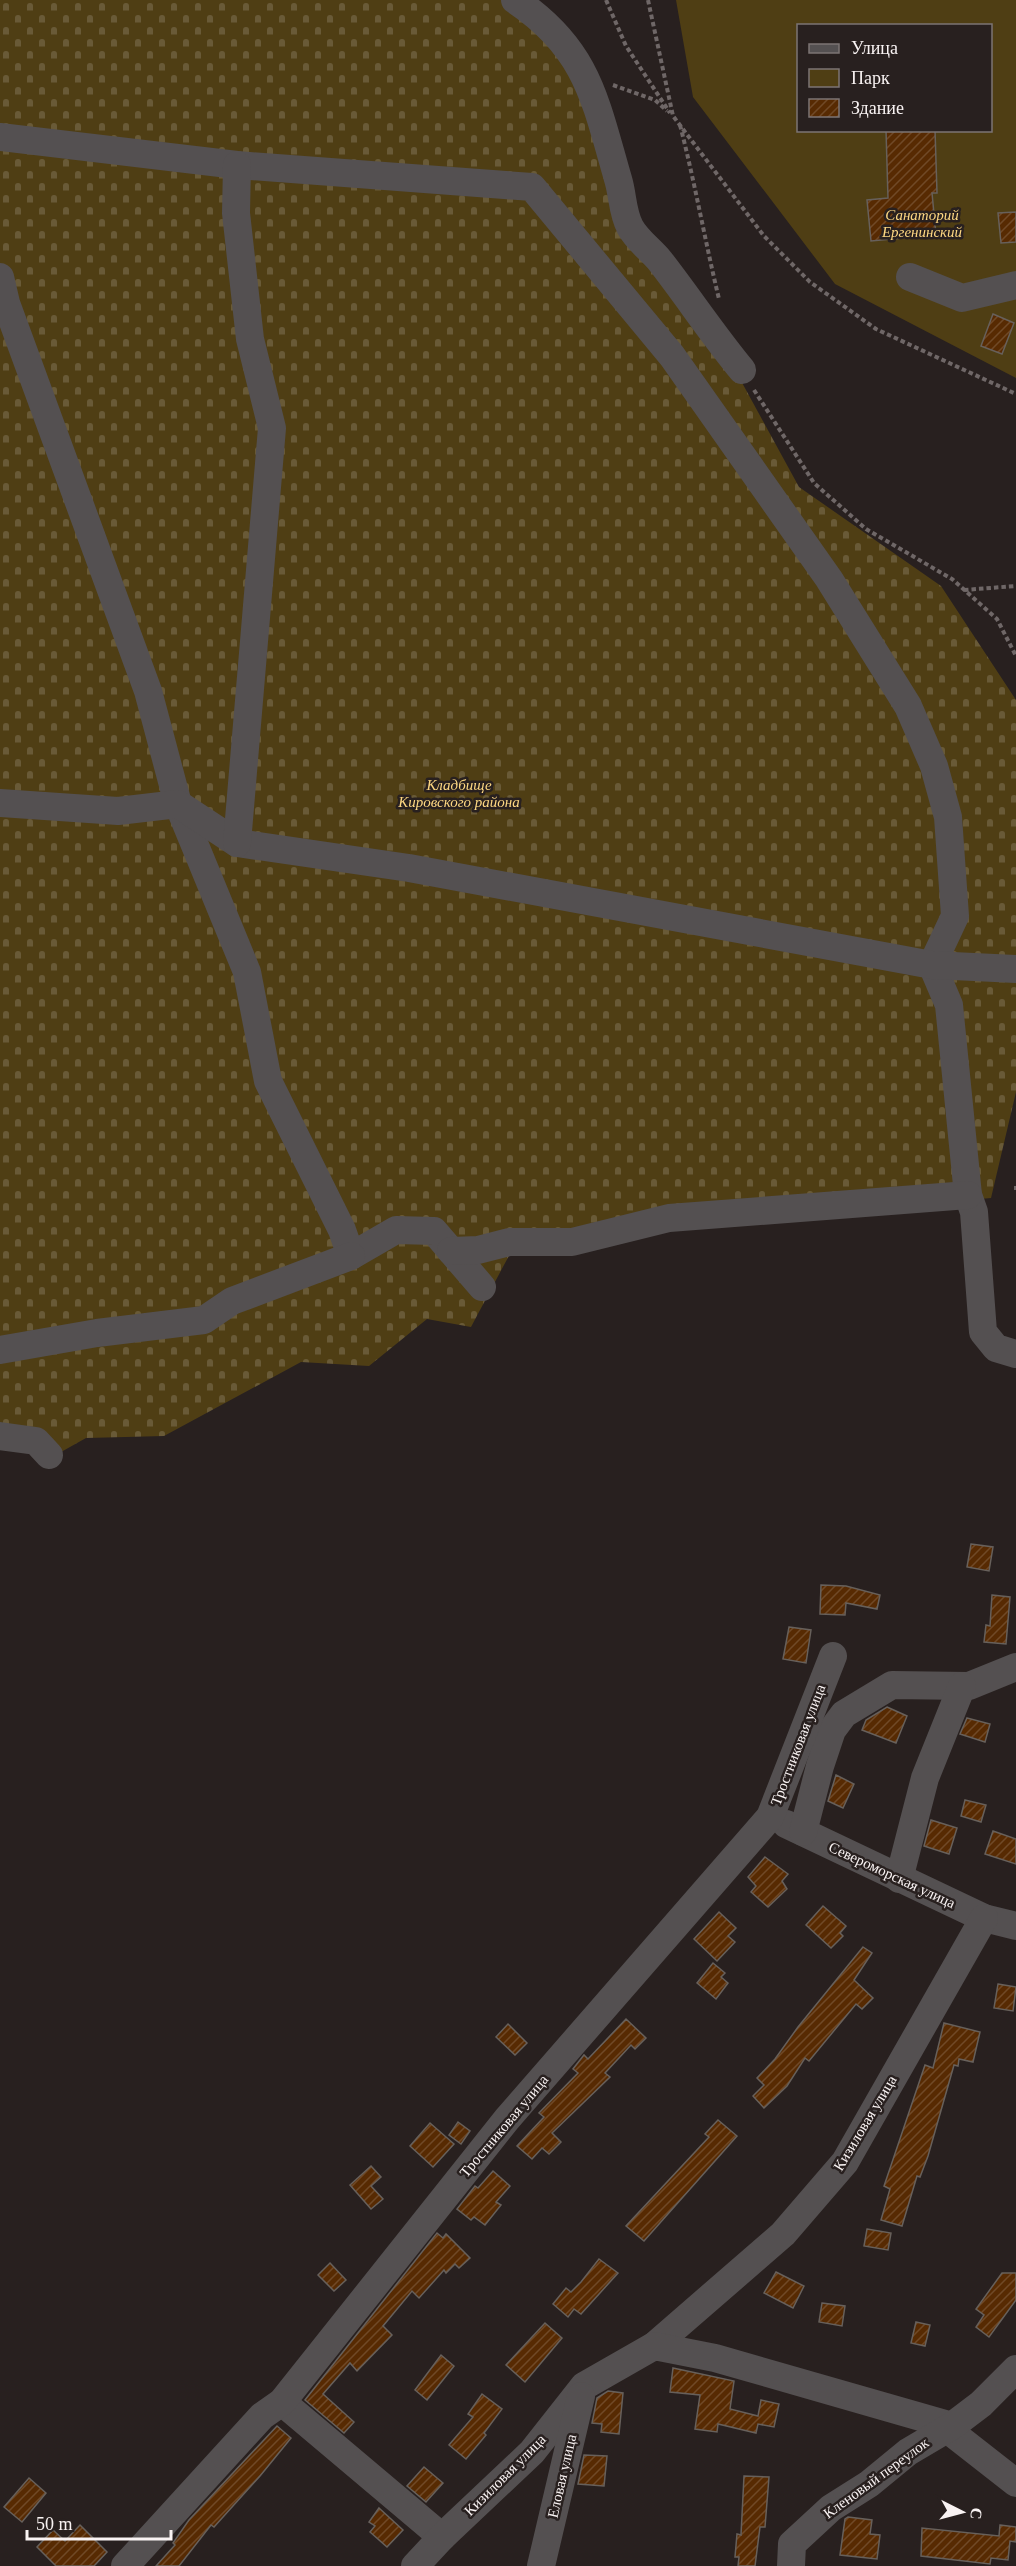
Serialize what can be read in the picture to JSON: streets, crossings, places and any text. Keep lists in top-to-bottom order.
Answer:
{
  "streets": {
    "street": [
      "Тростниковая улица",
      "Североморская улица",
      "Кизиловая улица",
      "Еловая улица",
      "Кленовый переулок"
    ]
  },
  "crossings": [
    ["Тростниковая улица", "Североморская улица"],
    ["Североморская улица", "Кизиловая улица"],
    ["Кизиловая улица", "Еловая улица"]
  ],
  "parks": ["Санаторий Ергенинский", "Кладбище Кировского района"],
  "legend": ["Улица", "Парк", "Здание"],
  "scale_bar": "50 m",
  "north": "right"
}
